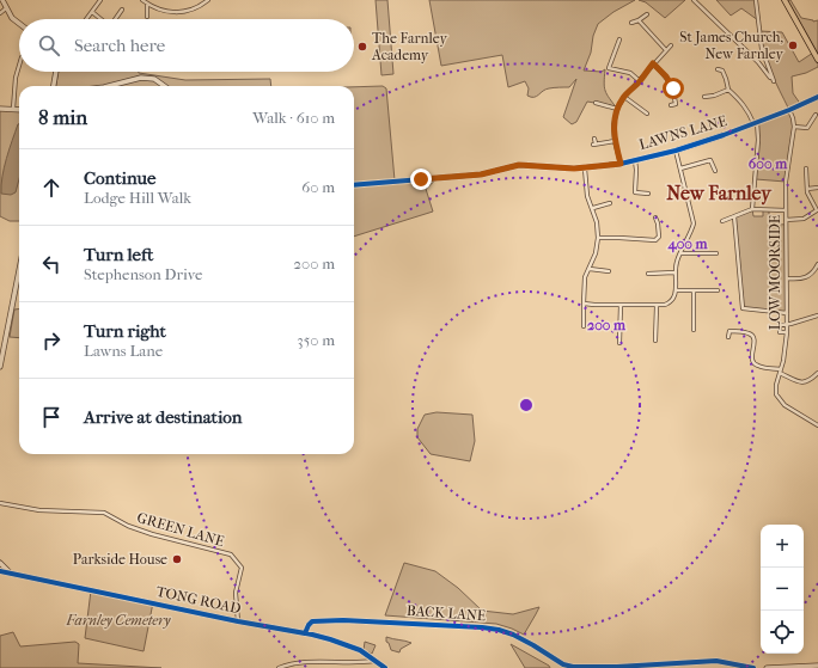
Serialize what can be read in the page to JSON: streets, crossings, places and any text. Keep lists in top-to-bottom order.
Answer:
{
  "streets": {
    "street": [
      "LAWNS LANE",
      "LOW MOORSIDE",
      "GREEN LANE",
      "TONG ROAD",
      "BACK LANE"
    ]
  },
  "crossings": [
    ["LAWNS LANE", "LOW MOORSIDE"],
    ["GREEN LANE", "TONG ROAD"],
    ["TONG ROAD", "BACK LANE"]
  ],
  "districts": ["New Farnley"],
  "parks": ["Farnley Cemetery"],
  "places": ["St James Church, New Farnley", "The Farnley Academy", "Parkside House"],
  "page": {
    "search": "Search here",
    "heading": ["8 min", "Walk · 610 m"],
    "list": [
      ["Continue", "Lodge Hill Walk", "60 m"],
      ["Turn left", "Stephenson Drive", "200 m"],
      ["Turn right", "Lawns Lane", "350 m"],
      "Arrive at destination"
    ],
    "map_buttons": ["+", "−"]
  },
  "rings": ["600 m", "400 m", "200 m"]
}
